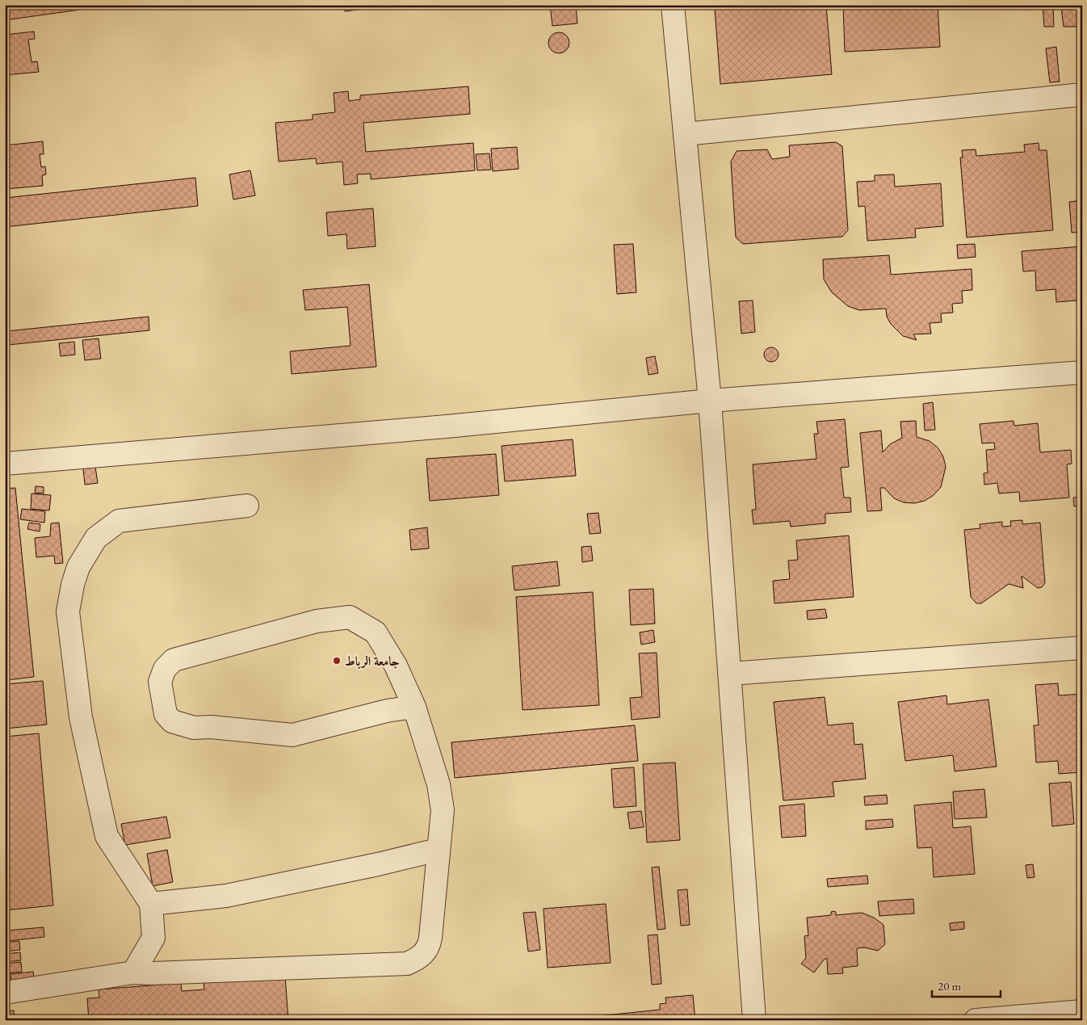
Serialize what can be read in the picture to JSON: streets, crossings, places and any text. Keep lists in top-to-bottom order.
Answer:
{
  "places": ["جامعة الرباط"],
  "scale_bar": "20 m"
}
